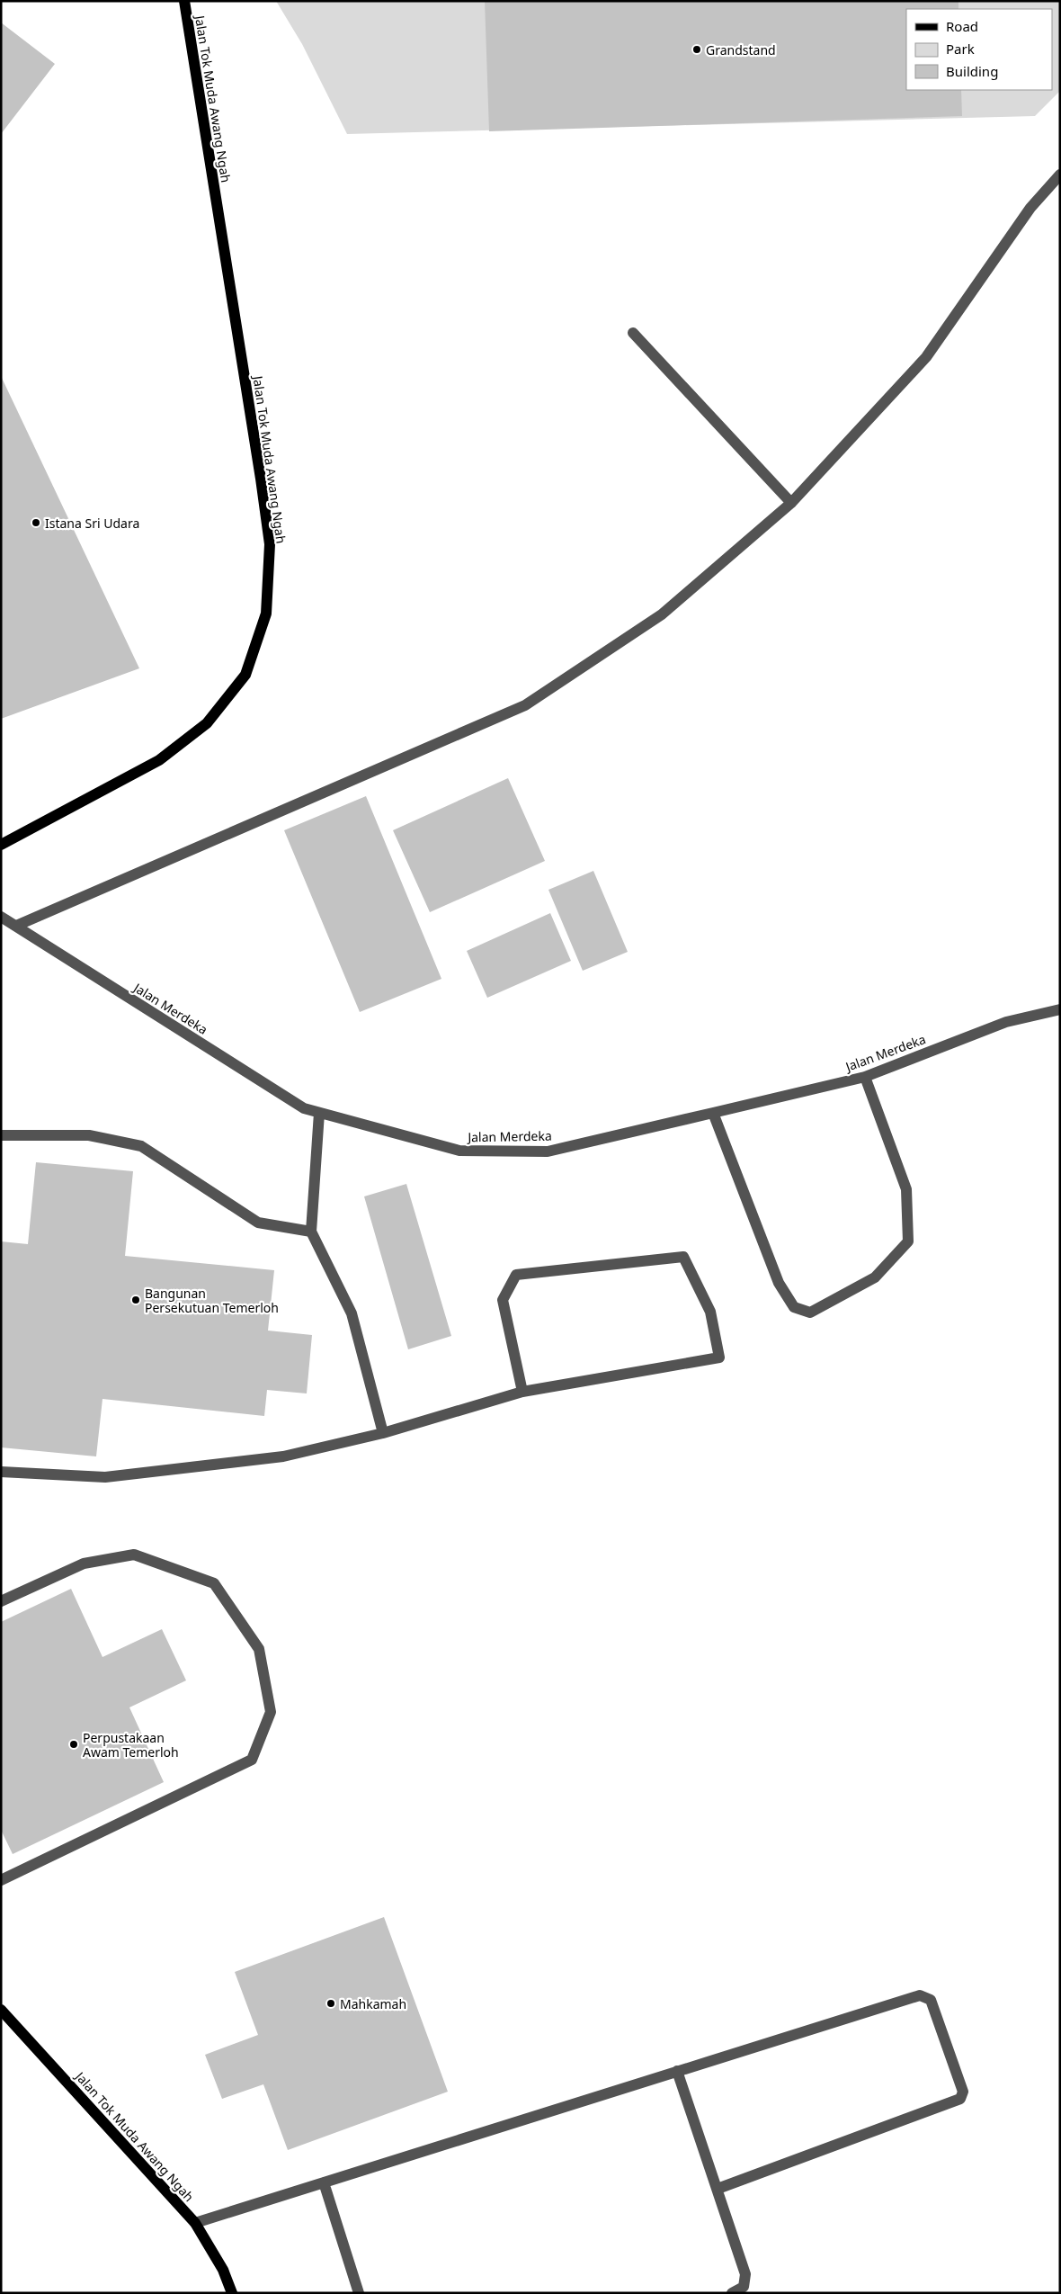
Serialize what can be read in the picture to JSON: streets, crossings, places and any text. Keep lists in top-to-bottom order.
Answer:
{
  "streets": {
    "main road": ["Jalan Tok Muda Awang Ngah"],
    "street": ["Jalan Merdeka"]
  },
  "places": [
    "Grandstand",
    "Istana Sri Udara",
    "Bangunan Persekutuan Temerloh",
    "Perpustakaan Awam Temerloh",
    "Mahkamah"
  ],
  "legend": ["Road", "Park", "Building"]
}
